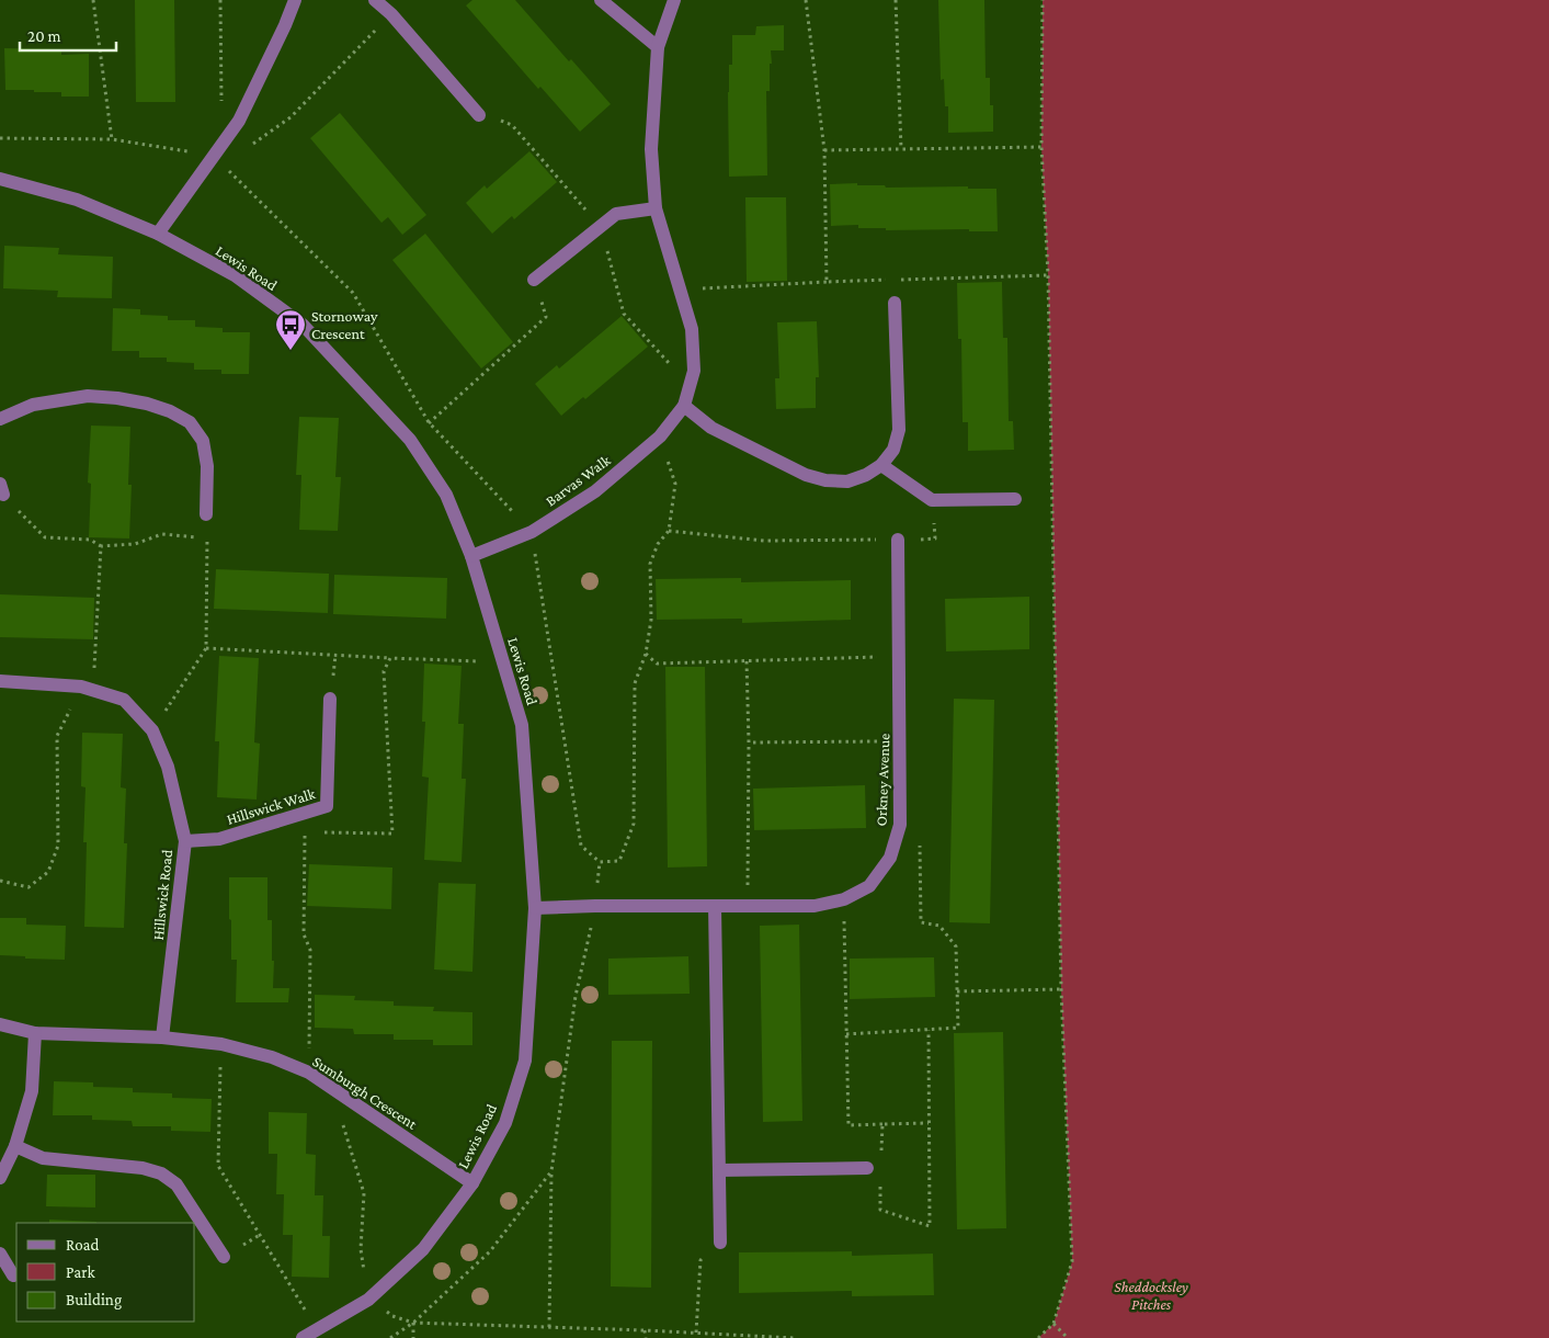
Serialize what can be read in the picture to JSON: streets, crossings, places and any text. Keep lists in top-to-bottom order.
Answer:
{
  "streets": {
    "street": [
      "Lewis Road",
      "Barvas Walk",
      "Orkney Avenue",
      "Hillswick Walk",
      "Hillswick Road",
      "Sumburgh Crescent"
    ]
  },
  "crossings": [
    ["Lewis Road", "Barvas Walk"],
    ["Lewis Road", "Orkney Avenue"],
    ["Lewis Road", "Sumburgh Crescent"],
    ["Hillswick Walk", "Hillswick Road"],
    ["Hillswick Road", "Sumburgh Crescent"]
  ],
  "parks": ["Sheddocksley Pitches"],
  "places": {
    "bus stop": ["Stornoway Crescent"]
  },
  "legend": ["Road", "Park", "Building"],
  "scale_bar": "20 m"
}
